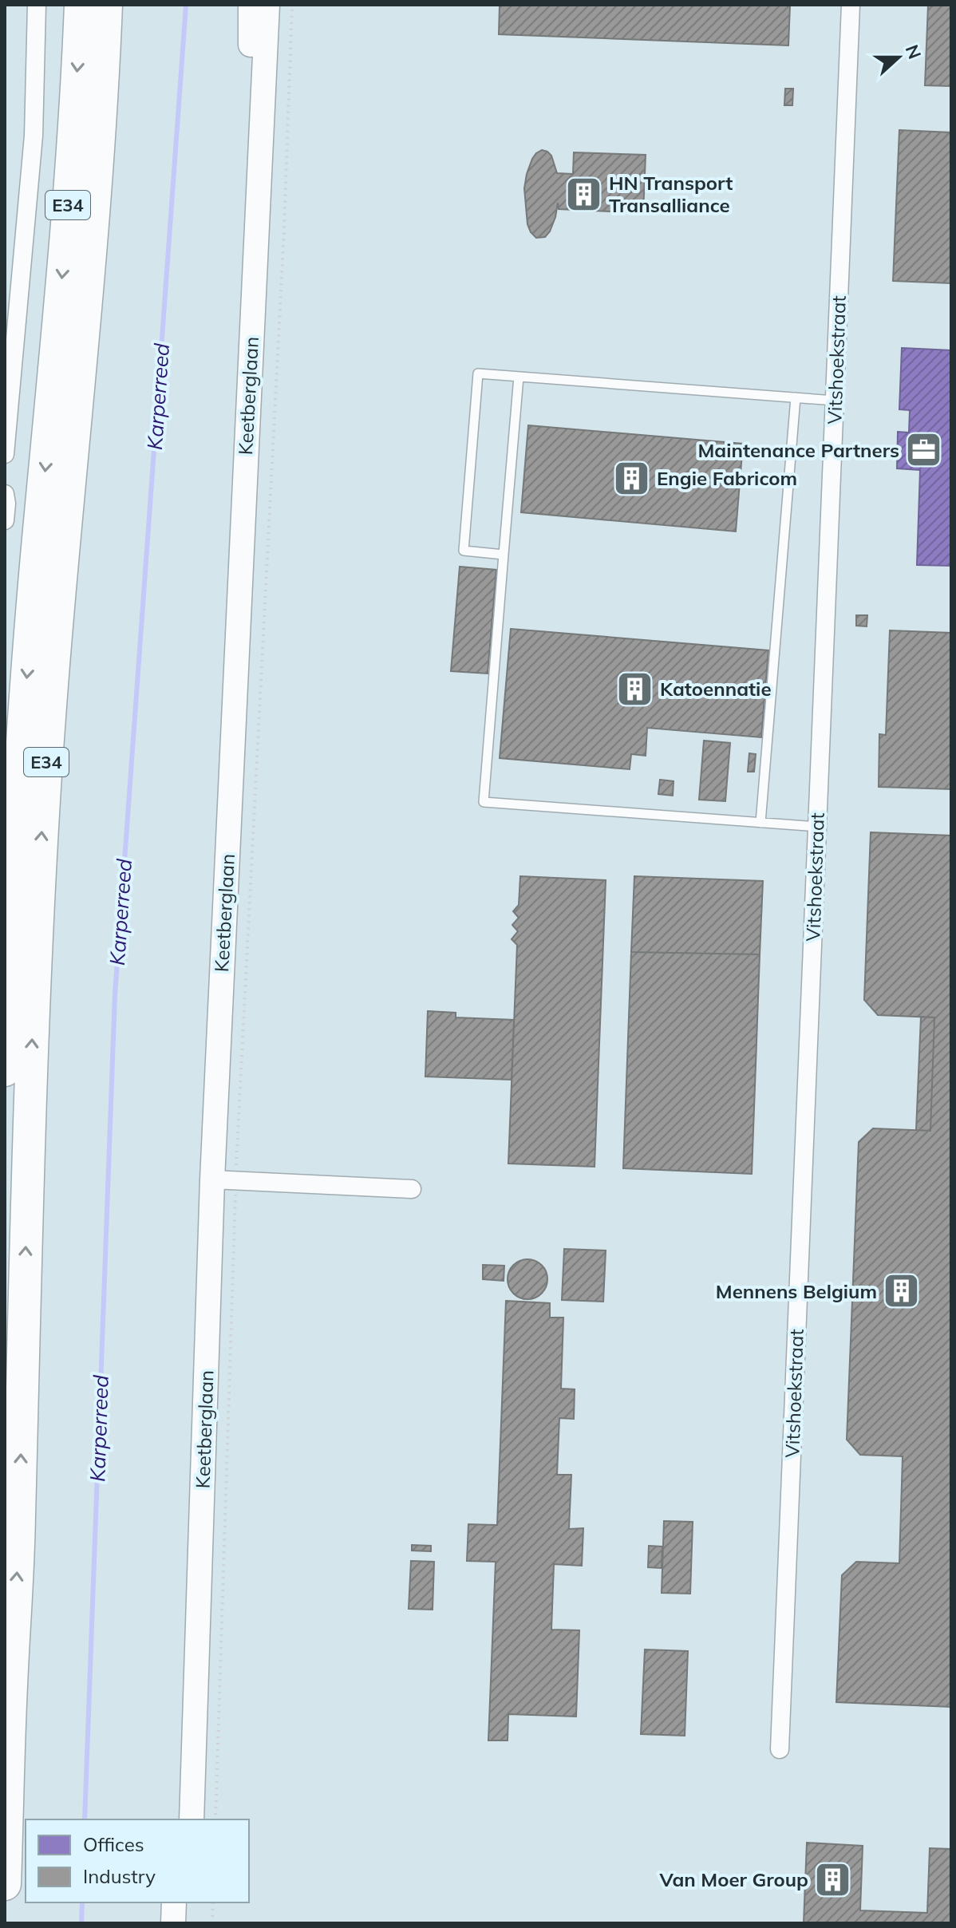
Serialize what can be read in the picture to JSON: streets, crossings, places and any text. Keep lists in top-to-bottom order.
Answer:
{
  "streets": {
    "highway": ["E34"],
    "main road": ["Keetberglaan"],
    "street": ["Vitshoekstraat"]
  },
  "water": ["Karperreed"],
  "places": {
    "building": [
      "HN Transport Transalliance",
      "Engie Fabricom",
      "Katoennatie",
      "Mennens Belgium",
      "Van Moer Group"
    ],
    "office": ["Maintenance Partners"]
  },
  "legend": ["Offices", "Industry"],
  "north": "right"
}
